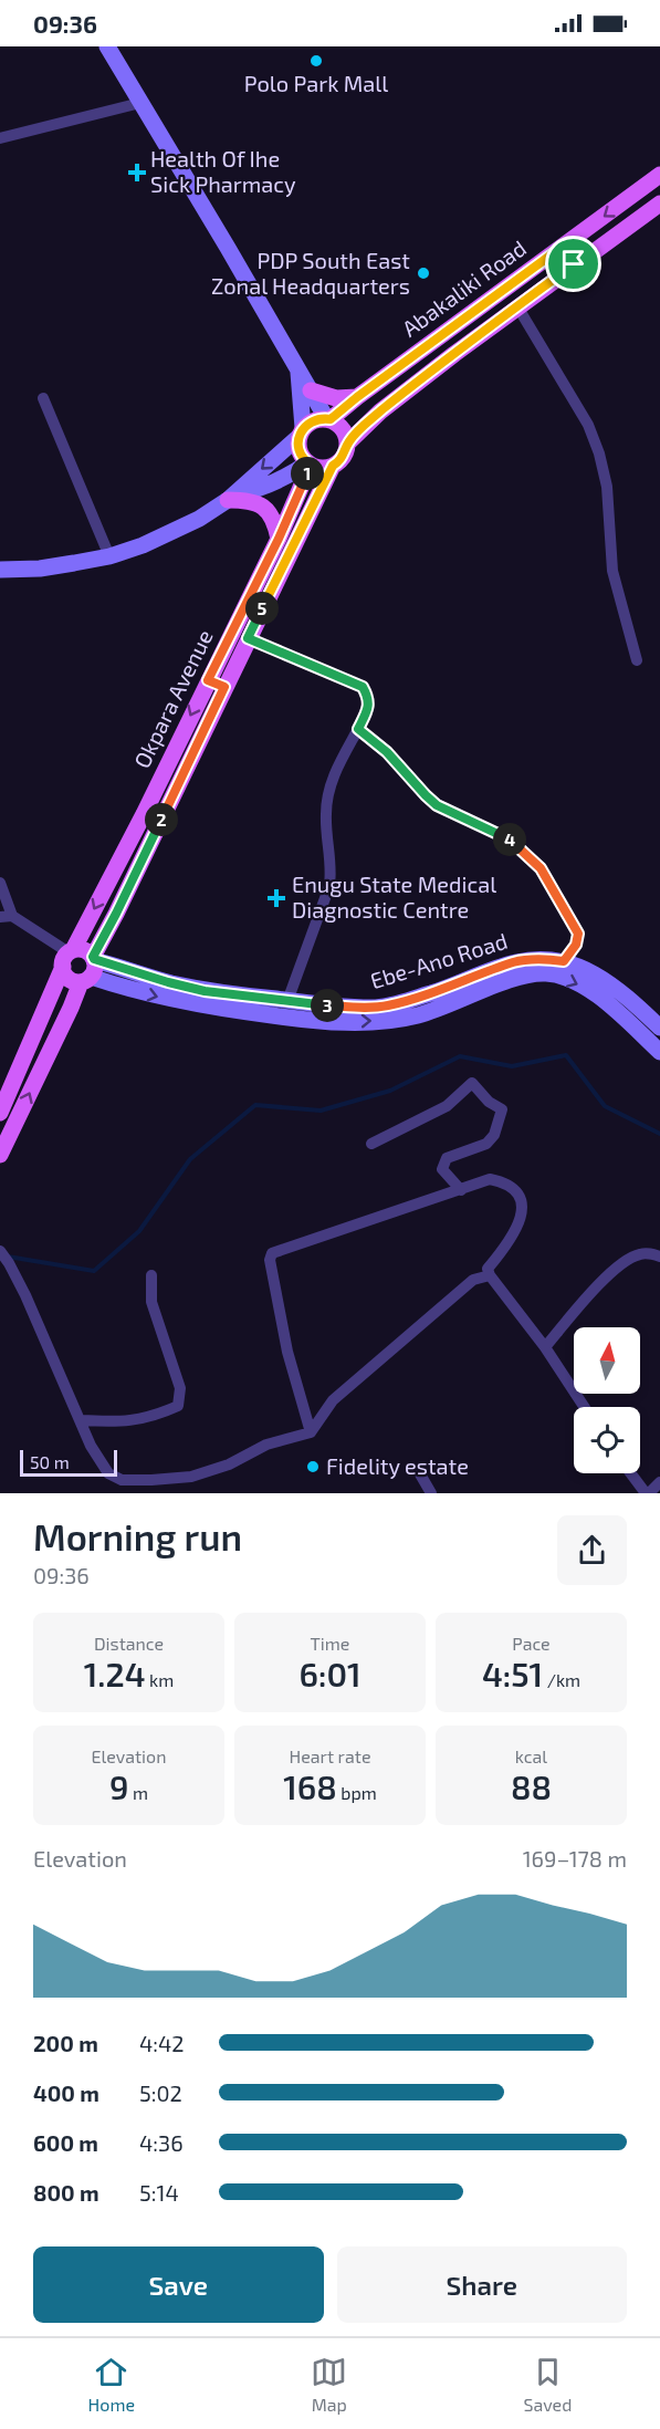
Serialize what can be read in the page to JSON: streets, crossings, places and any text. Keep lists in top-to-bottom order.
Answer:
{
  "streets": {
    "main road": ["Abakaliki Road", "Okpara Avenue", "Ebe-Ano Road"]
  },
  "crossings": [
    ["Abakaliki Road", "Okpara Avenue"],
    ["Okpara Avenue", "Ebe-Ano Road"]
  ],
  "places": {
    "other": ["Polo Park Mall", "PDP South East Zonal Headquarters", "Fidelity estate"],
    "health": ["Health Of Ihe Sick Pharmacy", "Enugu State Medical Diagnostic Centre"]
  },
  "scale_bar": "50 m",
  "north": "top",
  "page": {
    "status": "09:36",
    "pins": [
      "1",
      "5",
      "2",
      "4",
      "3"
    ],
    "scale": "50 m",
    "heading": ["Morning run", "09:36"],
    "stats": [
      ["Distance", "1.24 km"],
      ["Time", "6:01"],
      ["Pace", "4:51 /km"],
      ["Elevation", "9 m"],
      ["Heart rate", "168 bpm"],
      ["kcal", "88"]
    ],
    "chart": ["Elevation", "169–178 m"],
    "list": [
      {
        "name": "200 m",
        "note": "4:42"
      },
      {
        "name": "400 m",
        "note": "5:02"
      },
      {
        "name": "600 m",
        "note": "4:36"
      },
      {
        "name": "800 m",
        "note": "5:14"
      }
    ],
    "buttons": ["Save", "Share"],
    "tabs": ["Home", "Map", "Saved"]
  }
}
